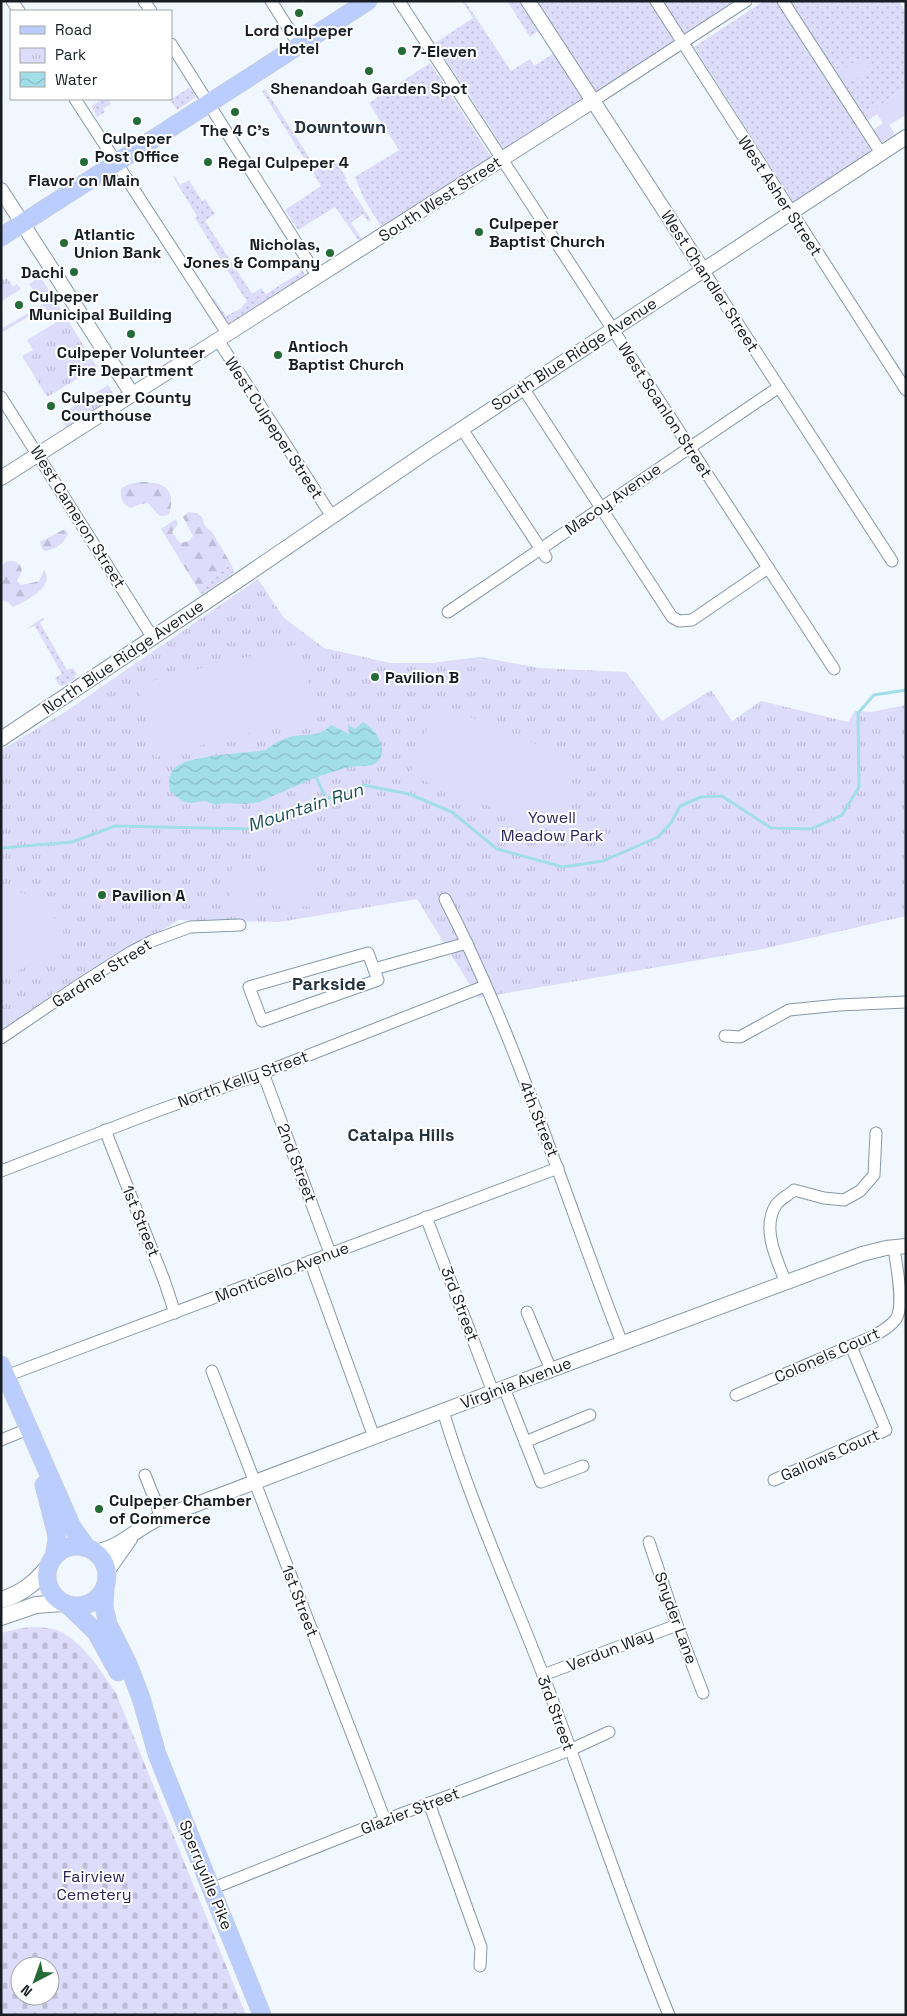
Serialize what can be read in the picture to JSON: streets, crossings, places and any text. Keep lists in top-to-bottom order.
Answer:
{
  "streets": {
    "main road": ["Sperryville Pike"],
    "street": [
      "West Asher Street",
      "South West Street",
      "West Chandler Street",
      "South Blue Ridge Avenue",
      "West Scanlon Street",
      "West Culpeper Street",
      "Macoy Avenue",
      "West Cameron Street",
      "North Blue Ridge Avenue",
      "Gardner Street",
      "North Kelly Street",
      "4th Street",
      "2nd Street",
      "1st Street",
      "Monticello Avenue",
      "3rd Street",
      "Colonels Court",
      "Virginia Avenue",
      "Gallows Court",
      "Snyder Lane",
      "Verdun Way",
      "Glazier Street"
    ]
  },
  "crossings": [
    ["West Asher Street", "South West Street"],
    ["West Asher Street", "South Blue Ridge Avenue"],
    ["South West Street", "West Chandler Street"],
    ["South West Street", "West Scanlon Street"],
    ["South West Street", "West Culpeper Street"],
    ["South West Street", "West Cameron Street"],
    ["West Chandler Street", "South Blue Ridge Avenue"],
    ["West Chandler Street", "Macoy Avenue"],
    ["South Blue Ridge Avenue", "West Scanlon Street"],
    ["South Blue Ridge Avenue", "West Culpeper Street"],
    ["South Blue Ridge Avenue", "North Blue Ridge Avenue"],
    ["West Scanlon Street", "Macoy Avenue"],
    ["West Cameron Street", "North Blue Ridge Avenue"],
    ["North Kelly Street", "4th Street"],
    ["North Kelly Street", "2nd Street"],
    ["North Kelly Street", "1st Street"],
    ["4th Street", "Monticello Avenue"],
    ["4th Street", "Virginia Avenue"],
    ["2nd Street", "Monticello Avenue"],
    ["1st Street", "Monticello Avenue"],
    ["1st Street", "Virginia Avenue"],
    ["1st Street", "Glazier Street"],
    ["Monticello Avenue", "3rd Street"],
    ["3rd Street", "Virginia Avenue"],
    ["3rd Street", "Verdun Way"],
    ["3rd Street", "Glazier Street"],
    ["Colonels Court", "Virginia Avenue"],
    ["Colonels Court", "Gallows Court"],
    ["Virginia Avenue", "Sperryville Pike"],
    ["Snyder Lane", "Verdun Way"],
    ["Glazier Street", "Sperryville Pike"]
  ],
  "districts": ["Downtown", "Parkside", "Catalpa Hills"],
  "water": ["Mountain Run"],
  "parks": ["Yowell Meadow Park", "Fairview Cemetery"],
  "places": [
    "Lord Culpeper Hotel",
    "7-Eleven",
    "Shenandoah Garden Spot",
    "The 4 C's",
    "Culpeper Post Office",
    "Flavor on Main",
    "Regal Culpeper 4",
    "Culpeper Baptist Church",
    "Atlantic Union Bank",
    "Nicholas, Jones & Company",
    "Dachi",
    "Culpeper Municipal Building",
    "Culpeper Volunteer Fire Department",
    "Antioch Baptist Church",
    "Culpeper County Courthouse",
    "Pavilion B",
    "Pavilion A",
    "Culpeper Chamber of Commerce"
  ],
  "legend": ["Road", "Park", "Water"],
  "north": "bottom left"
}
